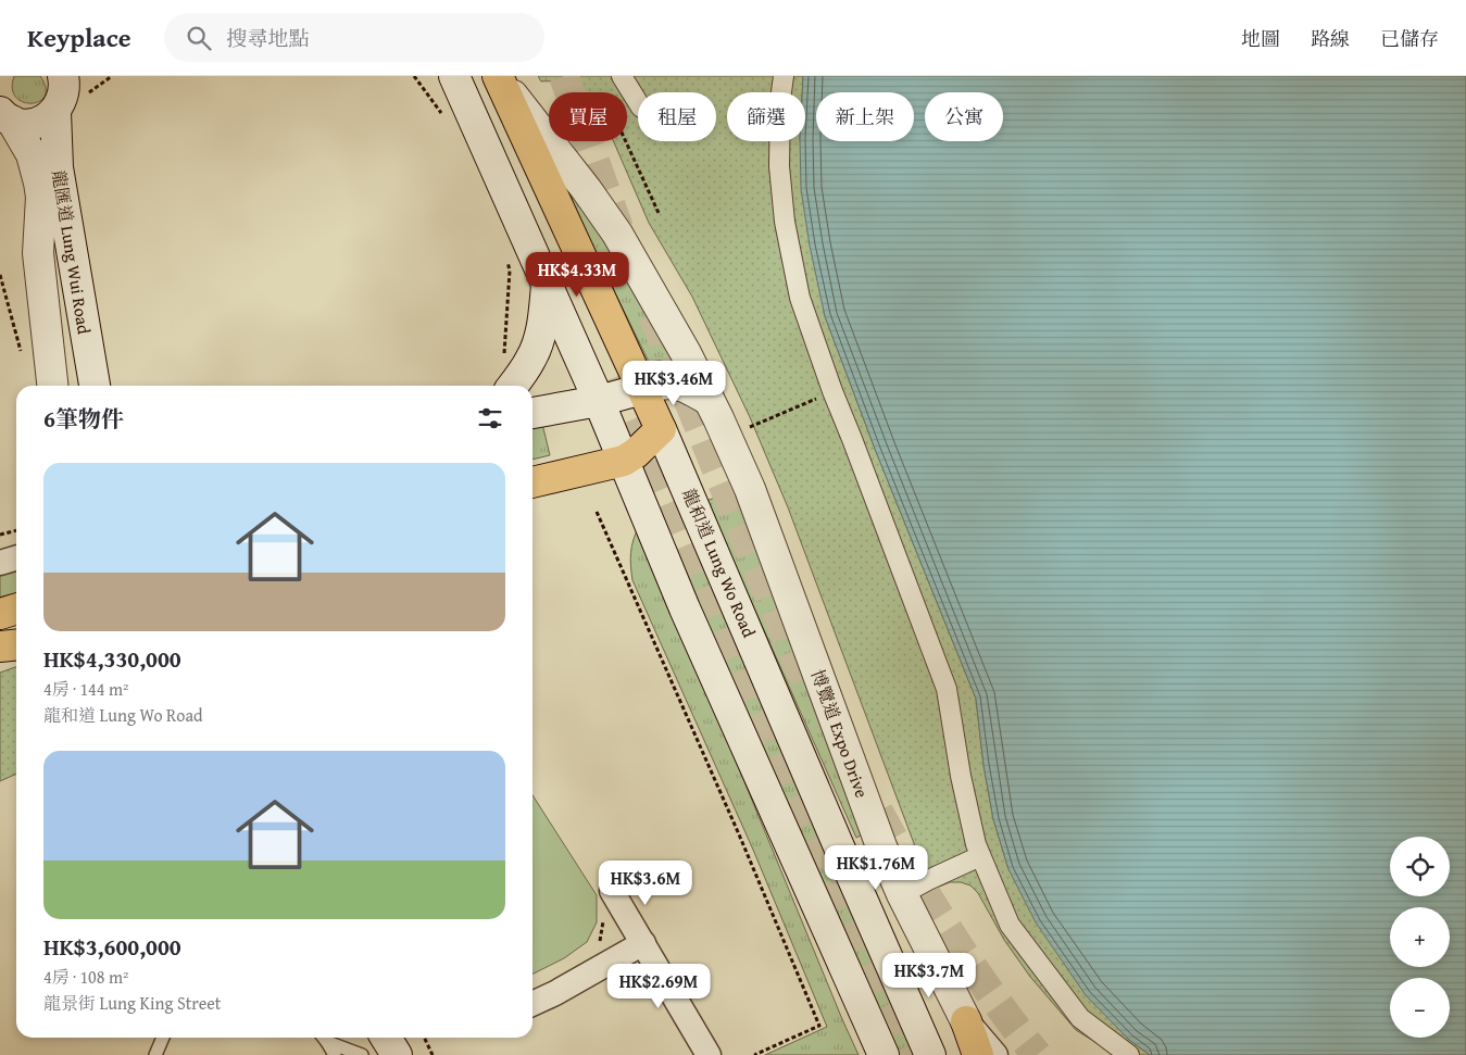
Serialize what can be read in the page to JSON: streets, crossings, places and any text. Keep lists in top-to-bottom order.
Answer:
{
  "streets": {
    "main road": ["龍匯道 Lung Wui Road", "龍和道 Lung Wo Road", "博覽道 Expo Drive"]
  },
  "crossings": [
    ["龍和道 Lung Wo Road", "博覽道 Expo Drive"]
  ],
  "page": {
    "header": "Keyplace",
    "search": "搜尋地點",
    "nav": ["地圖", "路線", "已儲存"],
    "chip": [
      "買屋",
      "租屋",
      "篩選",
      "新上架",
      "公寓"
    ],
    "price": [
      "HK$4.33M",
      "HK$3.46M",
      "HK$1.76M",
      "HK$3.6M",
      "HK$3.7M",
      "HK$2.69M"
    ],
    "heading": "6筆物件",
    "list": [
      {
        "name": "HK$4,330,000",
        "note": "4房 · 144 m² · 龍和道 Lung Wo Road"
      },
      {
        "name": "HK$3,600,000",
        "note": "4房 · 108 m² · 龍景街 Lung King Street"
      }
    ],
    "map_buttons": ["+", "−"]
  }
}
